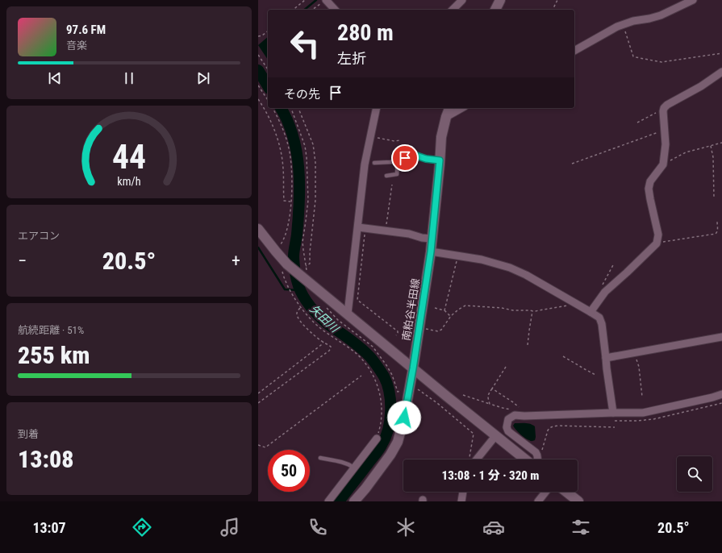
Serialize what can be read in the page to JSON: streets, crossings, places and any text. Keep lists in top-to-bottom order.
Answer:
{
  "streets": {
    "main road": ["南粕谷半田線"]
  },
  "water": ["矢田川"],
  "page": {
    "turn": ["280 m", "左折"],
    "song": ["97.6 FM", "音楽"],
    "then": "その先",
    "tile": [
      "エアコン",
      ["航続距離 · 51%", "255 km"],
      ["到着", "13:08"]
    ],
    "heat": ["−", "20.5°", "+"],
    "limit": "50",
    "trip": "13:08 · 1 分 · 320 m",
    "tabs": ["13:07", "20.5°"],
    "gauge": ["44", "km/h"]
  }
}
